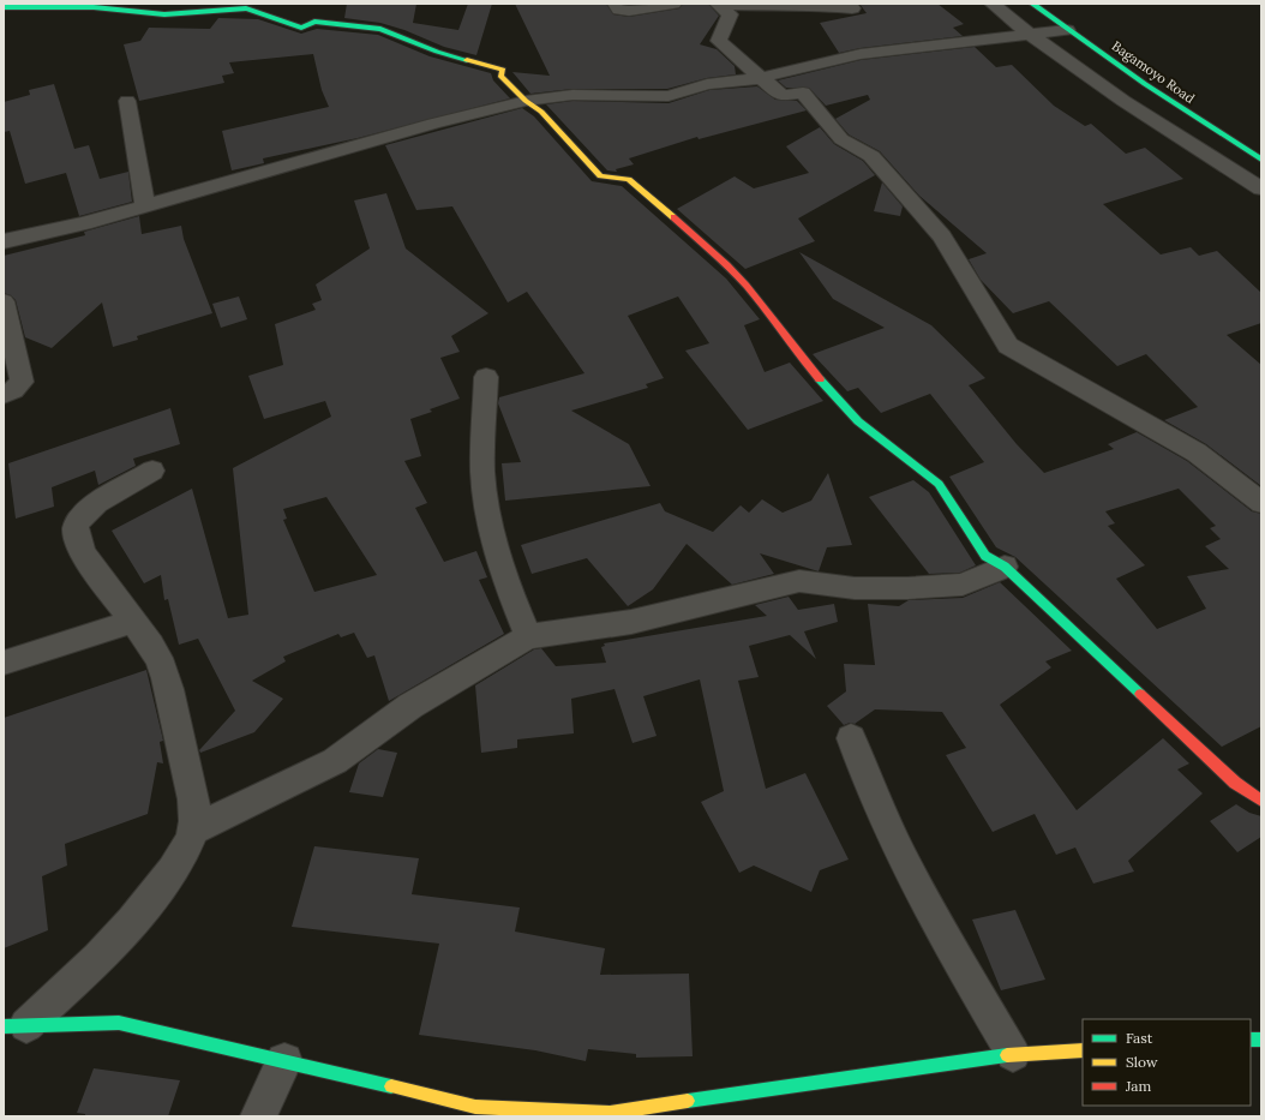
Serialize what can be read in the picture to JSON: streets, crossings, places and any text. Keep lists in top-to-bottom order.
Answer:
{
  "streets": {
    "main road": ["Bagamoyo Road"]
  },
  "legend": ["Fast", "Slow", "Jam"]
}
